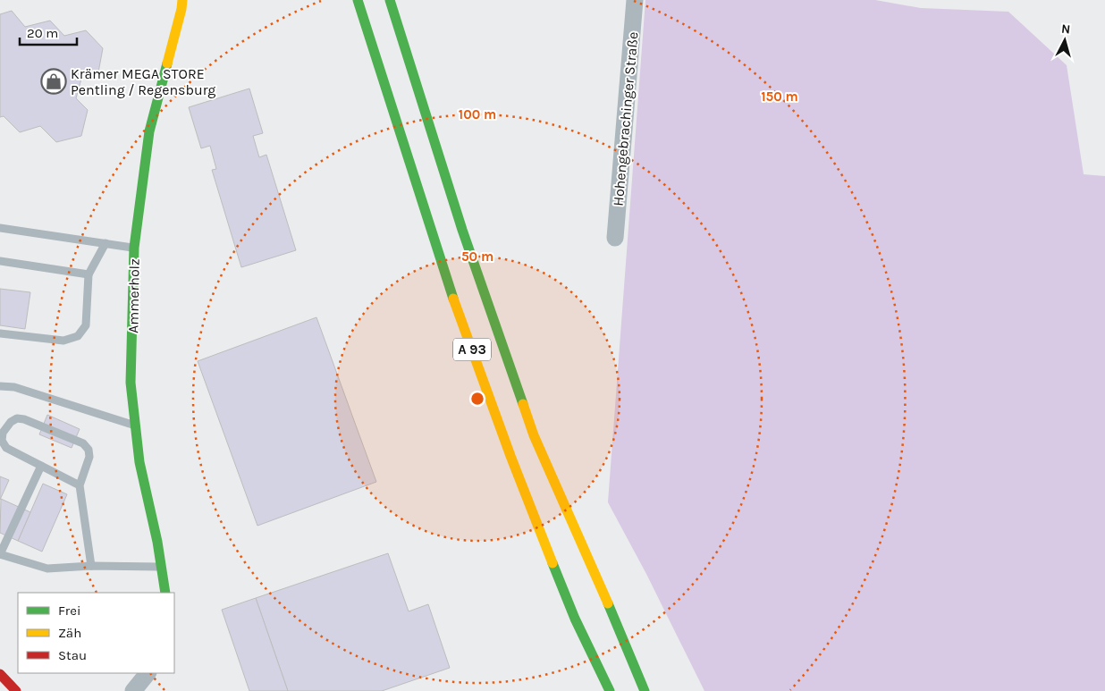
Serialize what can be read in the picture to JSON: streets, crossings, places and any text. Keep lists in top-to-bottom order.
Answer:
{
  "streets": {
    "main road": ["Ammerholz", "A 93"],
    "street": ["Hohengebrachinger Straße"]
  },
  "places": {
    "shop": ["Krämer MEGA STORE Pentling / Regensburg"]
  },
  "legend": ["Frei", "Zäh", "Stau"],
  "scale_bar": "20 m",
  "north": "top",
  "rings": ["150 m", "100 m", "50 m"]
}
